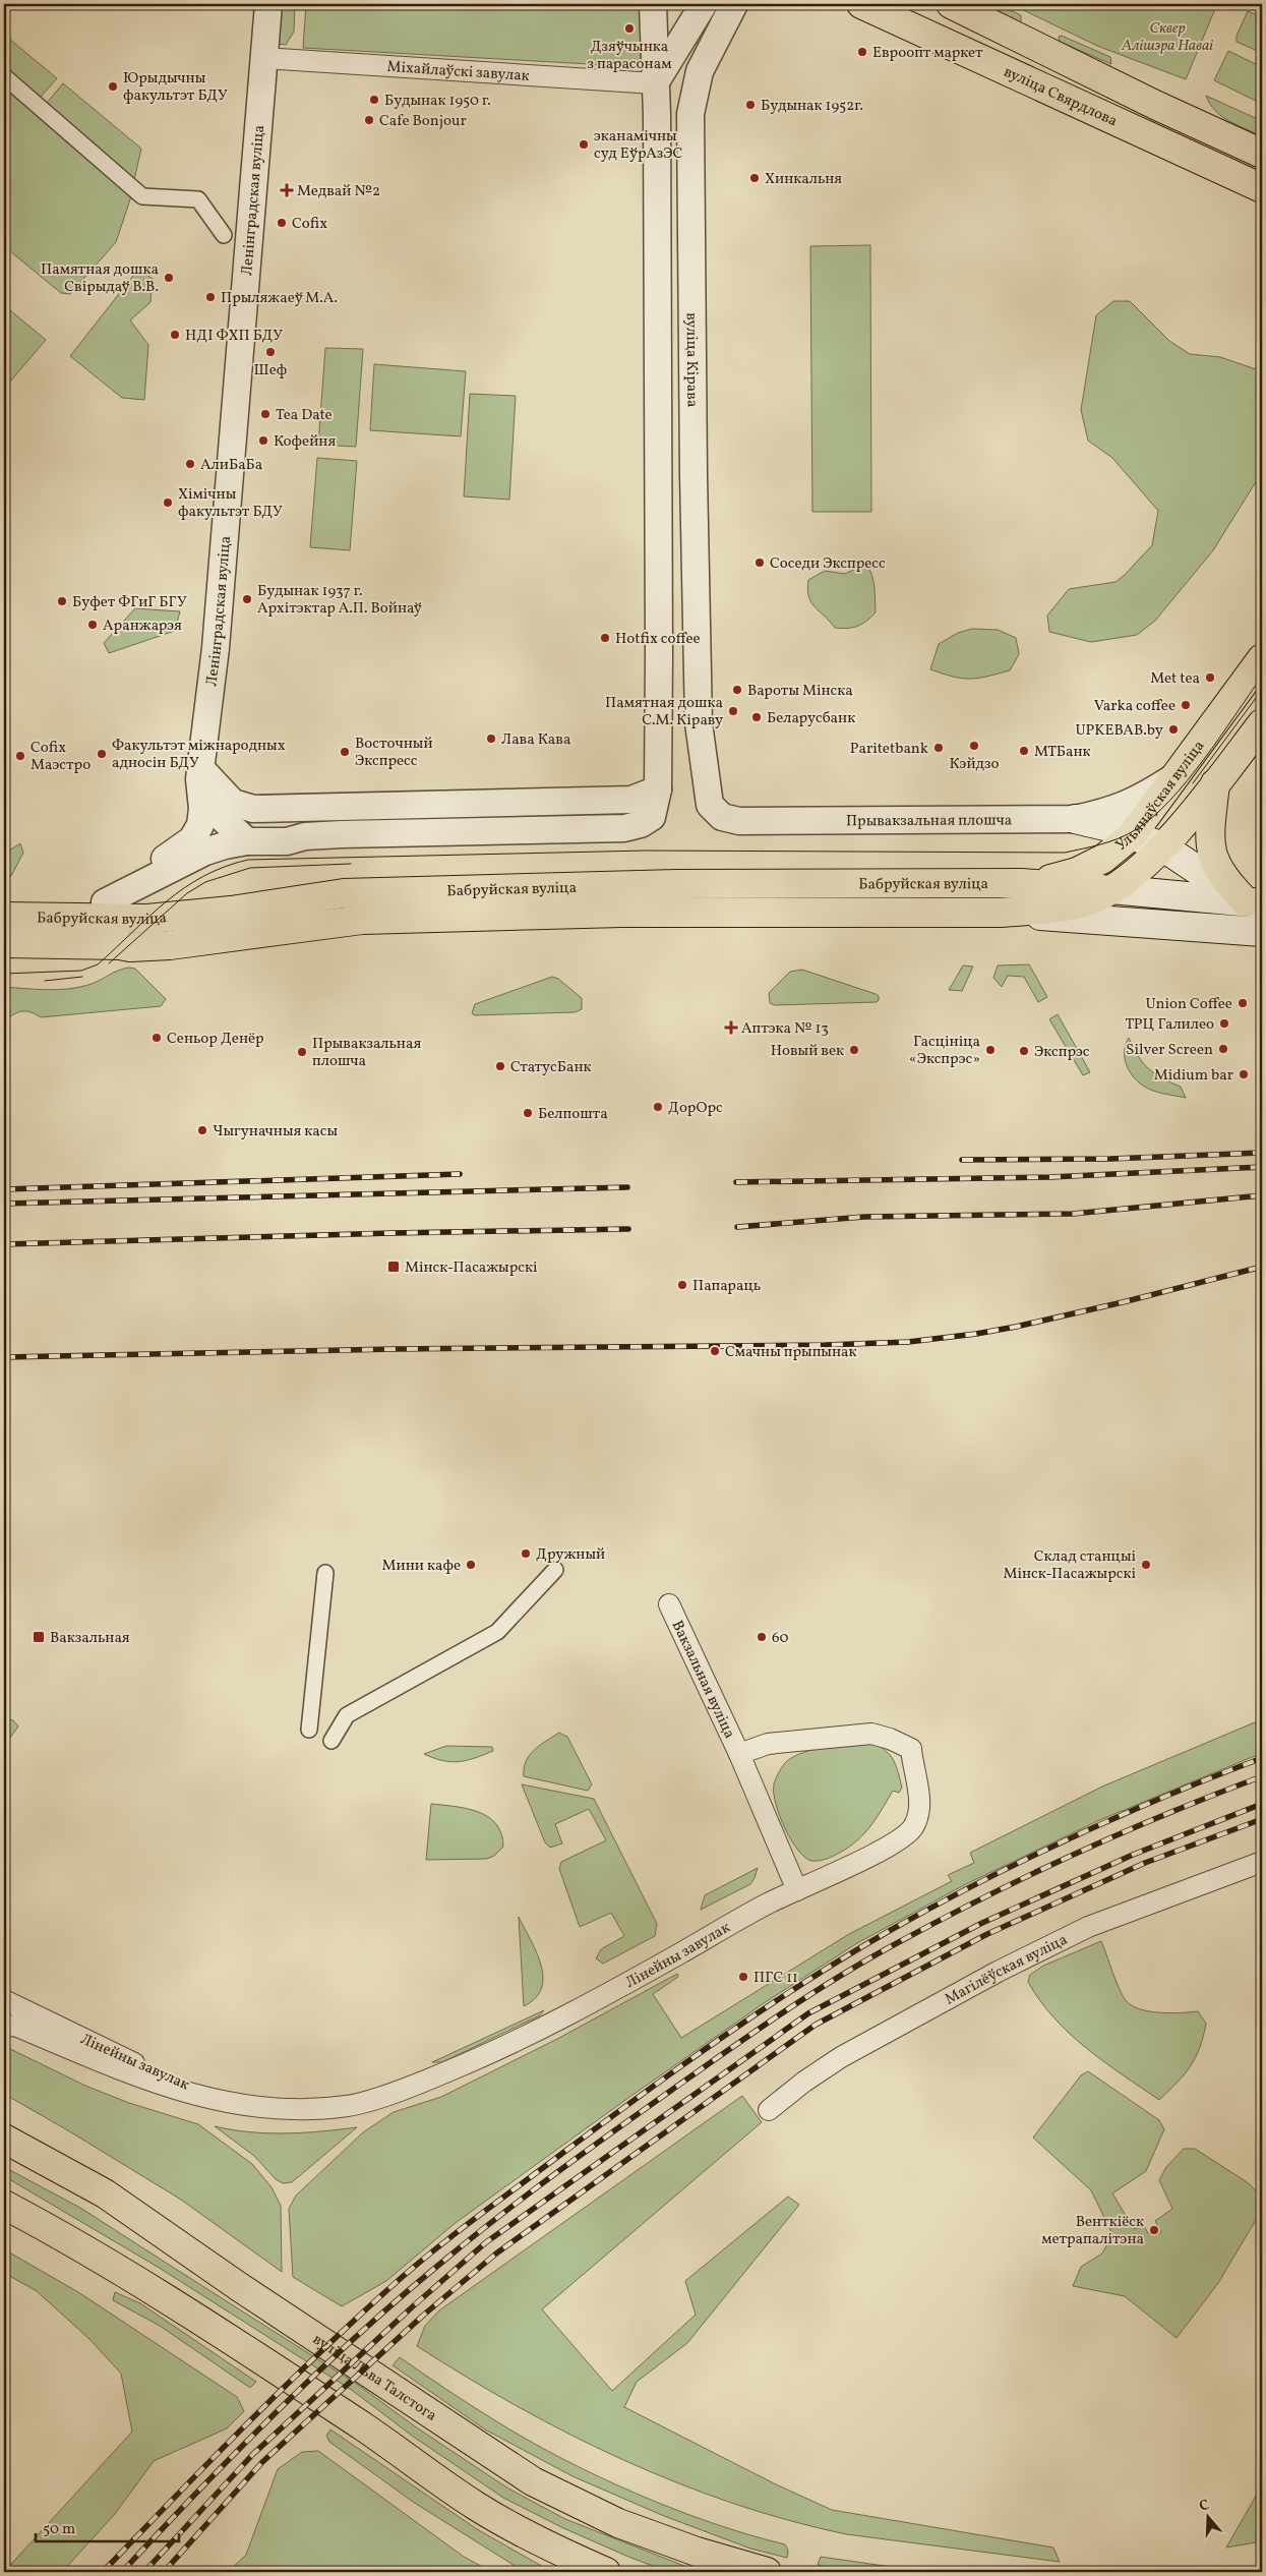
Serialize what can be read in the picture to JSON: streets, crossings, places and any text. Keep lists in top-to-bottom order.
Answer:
{
  "streets": {
    "main road": [
      "вуліца Свярдлова",
      "Ульянаўская вуліца",
      "Бабруйская вуліца",
      "вуліца Льва Талстога"
    ],
    "street": [
      "Міхайлаўскі завулак",
      "Ленінградская вуліца",
      "вуліца Кірава",
      "Прывакзальная плошча",
      "Вакзальная вуліца",
      "Лінейны завулак",
      "Магілёўская вуліца"
    ]
  },
  "crossings": [
    ["Міхайлаўскі завулак", "Ленінградская вуліца"],
    ["Ленінградская вуліца", "Бабруйская вуліца"],
    ["вуліца Кірава", "Прывакзальная плошча"],
    ["Ульянаўская вуліца", "Прывакзальная плошча"],
    ["Ульянаўская вуліца", "Бабруйская вуліца"],
    ["Вакзальная вуліца", "Лінейны завулак"]
  ],
  "parks": ["Сквер Алішэра Наваі"],
  "places": {
    "other": [
      "Дзяўчынка з парасонам",
      "Евроопт маркет",
      "Юрыдычны факультэт БДУ",
      "Будынак 1950 г.",
      "Будынак 1952г.",
      "Cafe Bonjour",
      "эканамічны суд ЕўрАзЭС",
      "Хинкальня",
      "Cofix",
      "Памятная дошка Свірыдаў В.В.",
      "Прыляжаеў М.А.",
      "НДІ ФХП БДУ",
      "Шеф",
      "Tea Date",
      "Кофейня",
      "АлиБаБа",
      "Хімічны факультэт БДУ",
      "Соседи Экспресс",
      "Будынак 1937 г. Архітэктар А.П. Войнаў",
      "Буфет ФГиГ БГУ",
      "Аранжарэя",
      "Hotfix coffee",
      "Met tea",
      "Вароты Мінска",
      "Varka coffee",
      "Памятная дошка С.М. Кіраву",
      "Беларусбанк",
      "UPKEBAB.by",
      "Лава Кава",
      "Кэйдзо",
      "Paritetbank",
      "МТБанк",
      "Восточный Экспресс",
      "Факультэт міжнародных адносін БДУ",
      "Cofix Маэстро",
      "Union Coffee",
      "ТРЦ Галилео",
      "Сеньор Денёр",
      "Silver Screen",
      "Новый век",
      "Гасцініца «Экспрэс»",
      "Экспрэс",
      "Прывакзальная плошча",
      "СтатусБанк",
      "Midium bar",
      "ДорОрс",
      "Белпошта",
      "Чыгуначныя касы",
      "Папараць",
      "Смачны прыпынак",
      "Дружный",
      "Мини кафе",
      "Склад станцыі Мінск-Пасажырскі",
      "60",
      "ПГС 11",
      "Венткіёск метрапалітэна"
    ],
    "health": ["Медвай №2", "Аптэка № 13"],
    "transit": ["Мінск-Пасажырскі", "Вакзальная"]
  },
  "scale_bar": "50 m",
  "north": "top"
}
